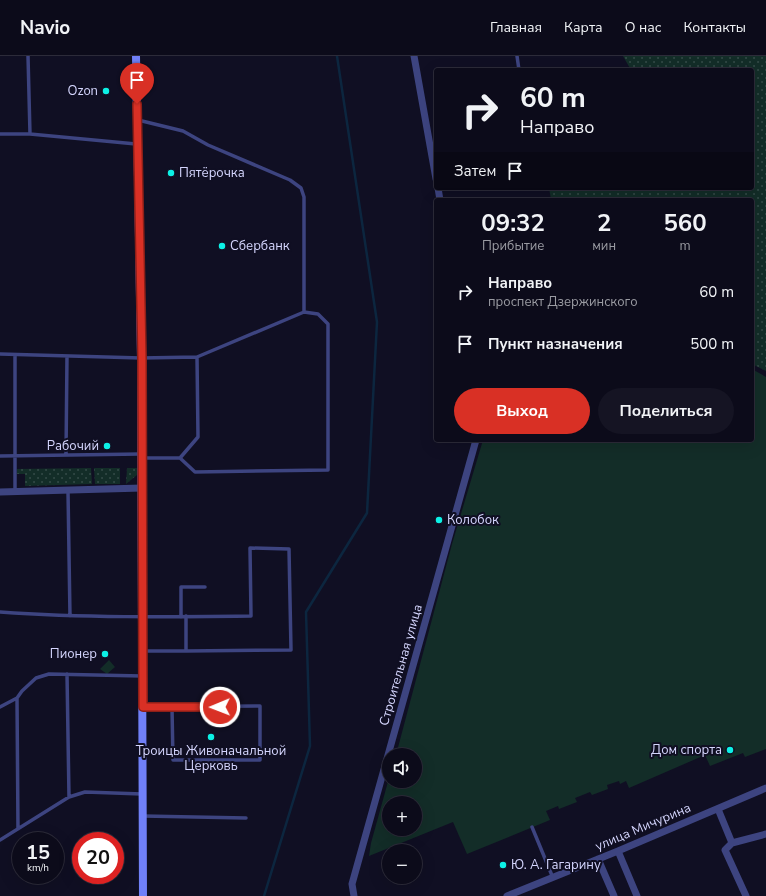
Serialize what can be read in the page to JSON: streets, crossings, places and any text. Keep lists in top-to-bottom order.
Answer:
{
  "streets": {
    "street": ["Строительная улица", "улица Мичурина"]
  },
  "places": [
    "Ozon",
    "Пятёрочка",
    "Сбербанк",
    "Рабочий",
    "Колобок",
    "Пионер",
    "Троицы Живоначальной Церковь",
    "Дом спорта",
    "Ю. А. Гагарину"
  ],
  "page": {
    "header": "Navio",
    "nav": [
      "Главная",
      "Карта",
      "О нас",
      "Контакты"
    ],
    "turn": ["60 m", "Направо"],
    "then": "Затем",
    "eta": [
      "09:32",
      "Прибытие",
      "2",
      "мин",
      "560",
      "m"
    ],
    "list": [
      {
        "name": "Направо",
        "note": "проспект Дзержинского",
        "value": "60 m"
      },
      {
        "name": "Пункт назначения",
        "value": "500 m"
      }
    ],
    "buttons": ["Выход", "Поделиться"],
    "map_buttons": ["+", "−"],
    "speed": "15 km/h",
    "limit": "20"
  }
}
